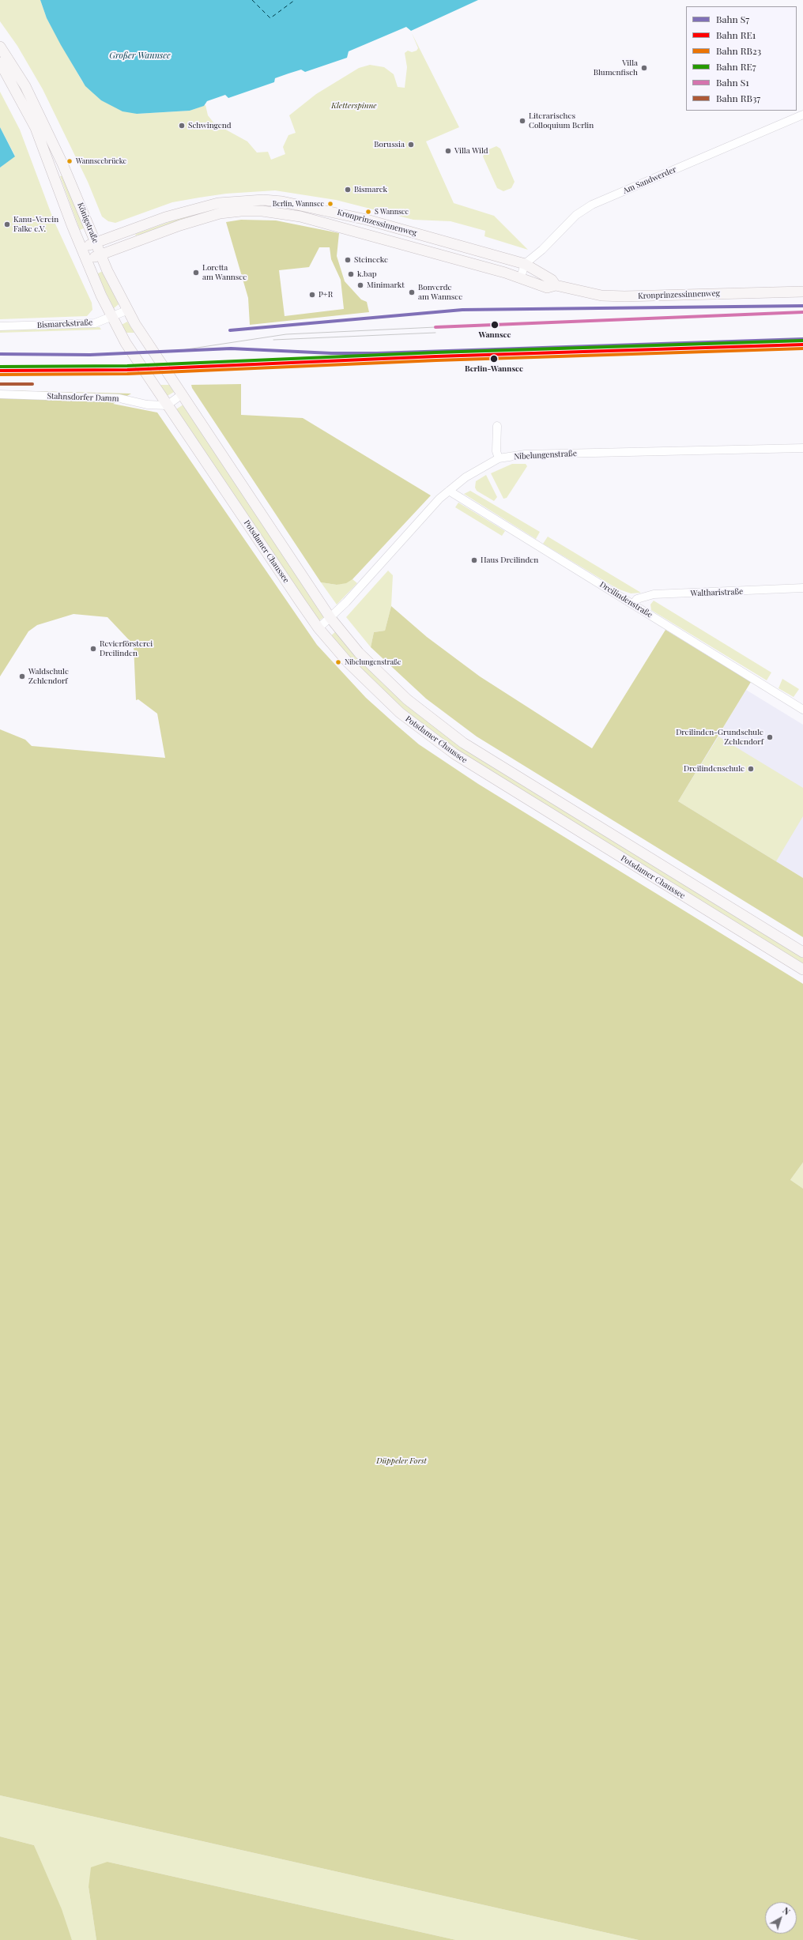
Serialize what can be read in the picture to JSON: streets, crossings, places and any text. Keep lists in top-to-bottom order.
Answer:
{
  "streets": {
    "main road": ["Königstraße", "Kronprinzessinnenweg", "Potsdamer Chaussee"],
    "street": [
      "Am Sandwerder",
      "Bismarckstraße",
      "Stahnsdorfer Damm",
      "Nibelungenstraße",
      "Waltharistraße",
      "Dreilindenstraße"
    ]
  },
  "crossings": [
    ["Am Sandwerder", "Kronprinzessinnenweg"],
    ["Königstraße", "Kronprinzessinnenweg"],
    ["Königstraße", "Bismarckstraße"],
    ["Königstraße", "Stahnsdorfer Damm"],
    ["Königstraße", "Potsdamer Chaussee"],
    ["Stahnsdorfer Damm", "Potsdamer Chaussee"],
    ["Nibelungenstraße", "Potsdamer Chaussee"],
    ["Nibelungenstraße", "Dreilindenstraße"],
    ["Waltharistraße", "Dreilindenstraße"]
  ],
  "water": ["Großer Wannsee"],
  "parks": ["Kletterspinne", "Düppeler Forst"],
  "places": [
    "Villa Blumenfisch",
    "Literarisches Colloquium Berlin",
    "Schwingend",
    "Borussia",
    "Villa Wild",
    "Wannseebrücke",
    "Bismarck",
    "Berlin, Wannsee",
    "S Wannsee",
    "Kanu-Verein Falke e.V.",
    "Steinecke",
    "Loretta am Wannsee",
    "k.bap",
    "Minimarkt",
    "Bonverde am Wannsee",
    "P+R",
    "Wannsee",
    "Berlin-Wannsee",
    "Haus Dreilinden",
    "Revierförsterei Dreilinden",
    "Nibelungenstraße",
    "Waldschule Zehlendorf",
    "Dreilinden-Grundschule Zehlendorf",
    "Dreilindenschule"
  ],
  "lines": [
    "rail line S7",
    "rail line S1",
    "rail line RE7",
    "rail line RE1",
    "rail line RB23",
    "rail line RB37"
  ],
  "legend": [
    "Bahn S7",
    "Bahn RE1",
    "Bahn RB23",
    "Bahn RE7",
    "Bahn S1",
    "Bahn RB37"
  ],
  "north": "top right"
}
